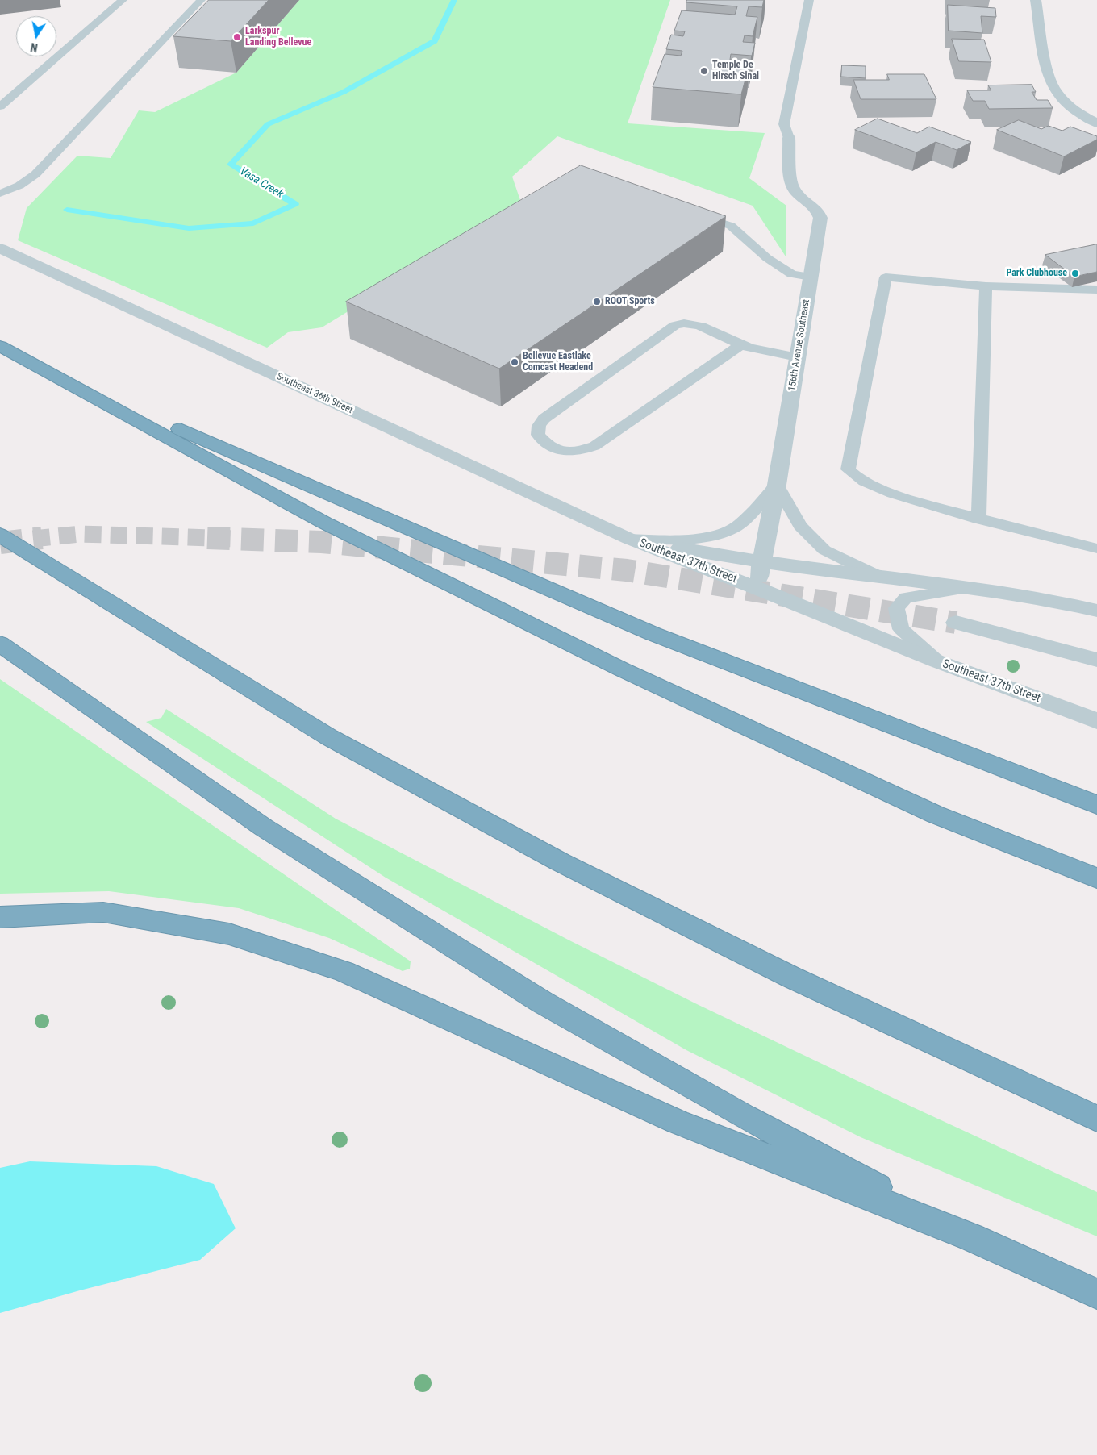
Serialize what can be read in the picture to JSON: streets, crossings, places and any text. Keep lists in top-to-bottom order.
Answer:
{
  "streets": {
    "street": ["156th Avenue Southeast", "Southeast 36th Street", "Southeast 37th Street"]
  },
  "crossings": [
    ["156th Avenue Southeast", "Southeast 37th Street"],
    ["Southeast 36th Street", "Southeast 37th Street"]
  ],
  "water": ["Vasa Creek"],
  "places": [
    "Larkspur Landing Bellevue",
    "Temple De Hirsch Sinai",
    "Park Clubhouse",
    "ROOT Sports",
    "Bellevue Eastlake Comcast Headend"
  ],
  "north": "bottom"
}
